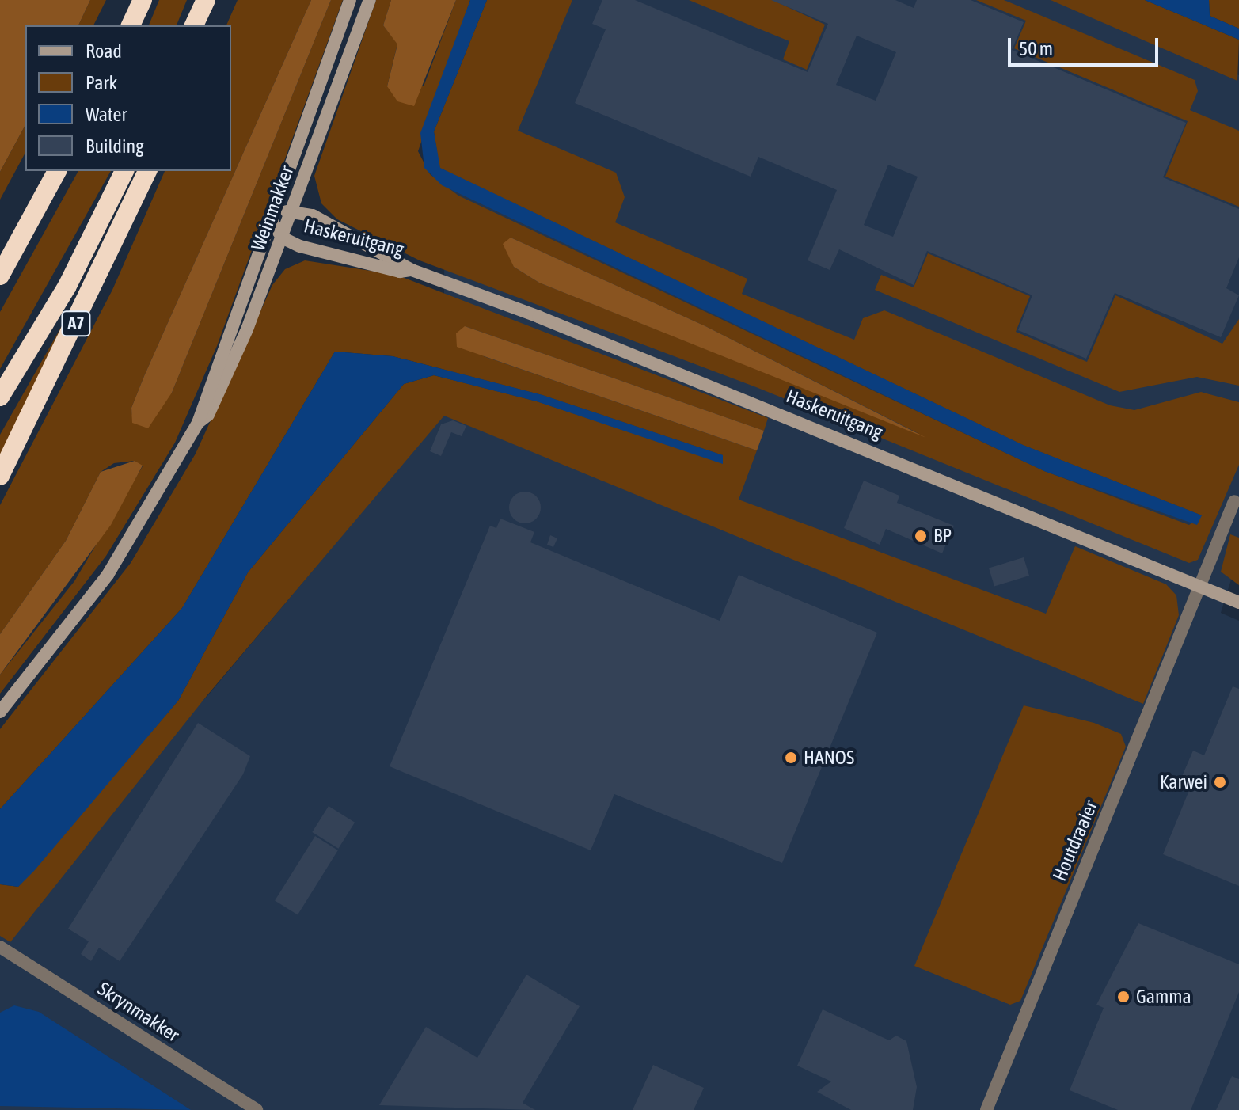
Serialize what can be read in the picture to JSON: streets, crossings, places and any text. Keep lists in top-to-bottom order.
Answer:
{
  "streets": {
    "highway": ["A7"],
    "main road": ["Weinmakker", "Haskeruitgang"],
    "street": ["Houtdraaier", "Skrynmakker"]
  },
  "crossings": [
    ["Weinmakker", "Haskeruitgang"],
    ["Haskeruitgang", "Houtdraaier"]
  ],
  "places": [
    "BP",
    "HANOS",
    "Karwei",
    "Gamma"
  ],
  "legend": [
    "Road",
    "Park",
    "Water",
    "Building"
  ],
  "scale_bar": "50 m"
}
